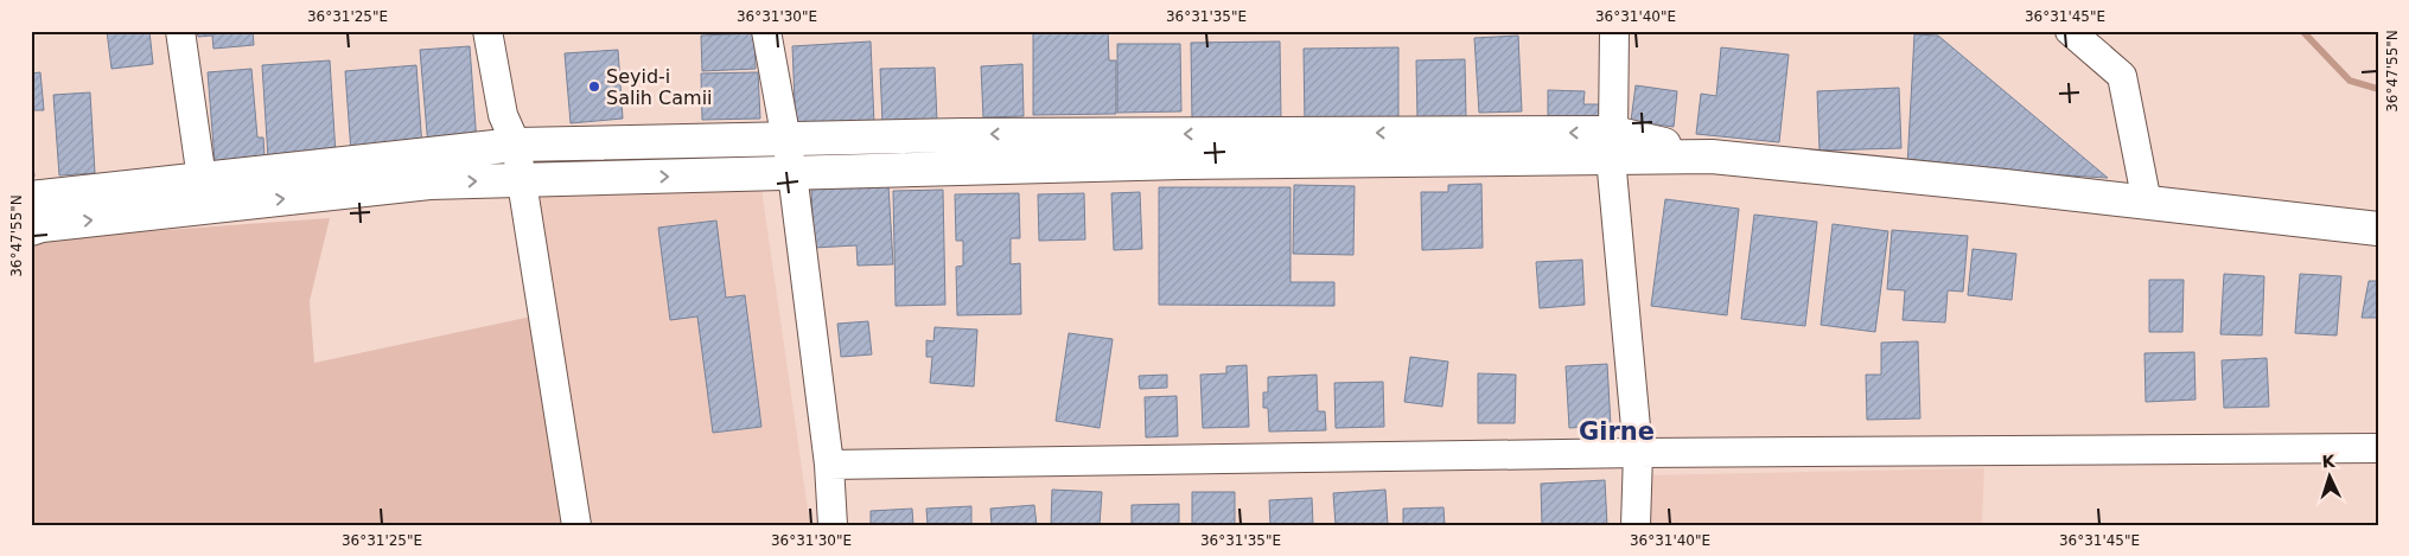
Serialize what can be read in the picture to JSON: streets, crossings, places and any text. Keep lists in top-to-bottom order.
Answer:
{
  "districts": ["Girne"],
  "places": ["Seyid-i Salih Camii"],
  "north": "top",
  "coordinates": [
    "36°31'25\"E",
    "36°31'30\"E",
    "36°31'35\"E",
    "36°31'40\"E",
    "36°31'45\"E",
    "36°47'55\"N"
  ]
}
